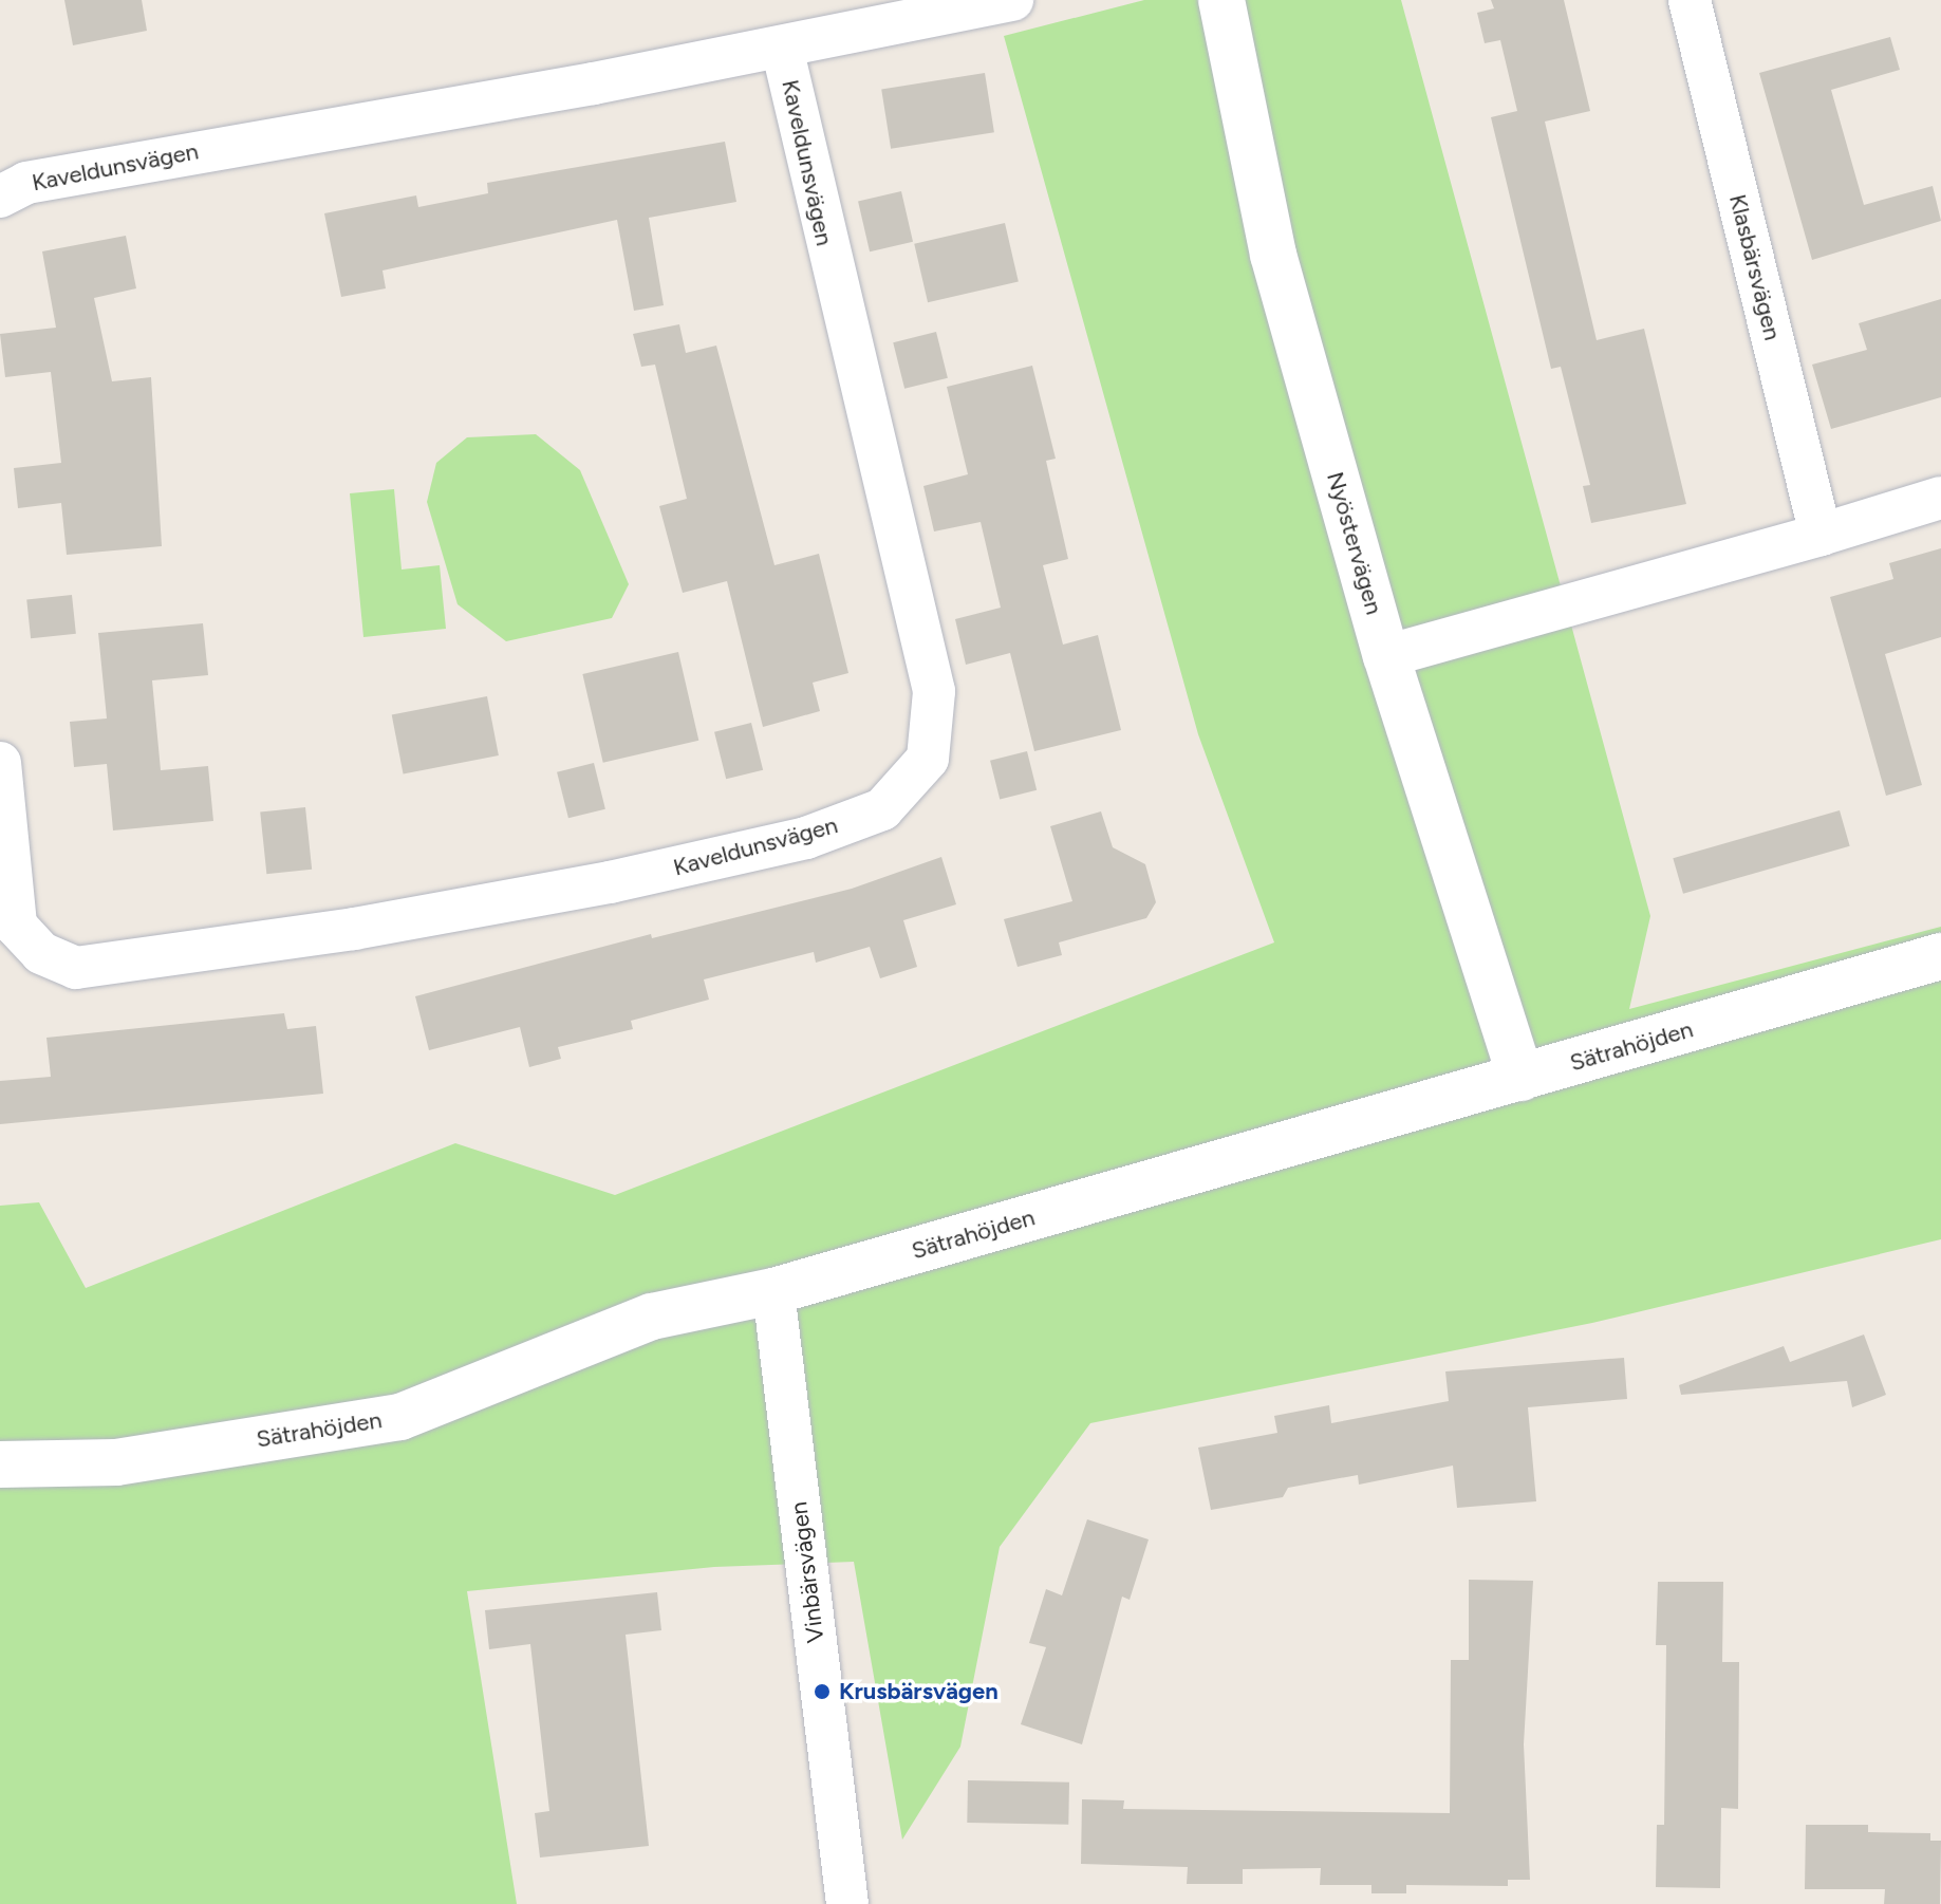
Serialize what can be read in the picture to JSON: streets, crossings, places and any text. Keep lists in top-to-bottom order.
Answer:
{
  "streets": {
    "street": [
      "Kaveldunsvägen",
      "Klasbärsvägen",
      "Nyöstervägen",
      "Sätrahöjden",
      "Vinbärsvägen"
    ]
  },
  "crossings": [
    ["Nyöstervägen", "Sätrahöjden"],
    ["Sätrahöjden", "Vinbärsvägen"]
  ],
  "places": ["Krusbärsvägen"]
}
